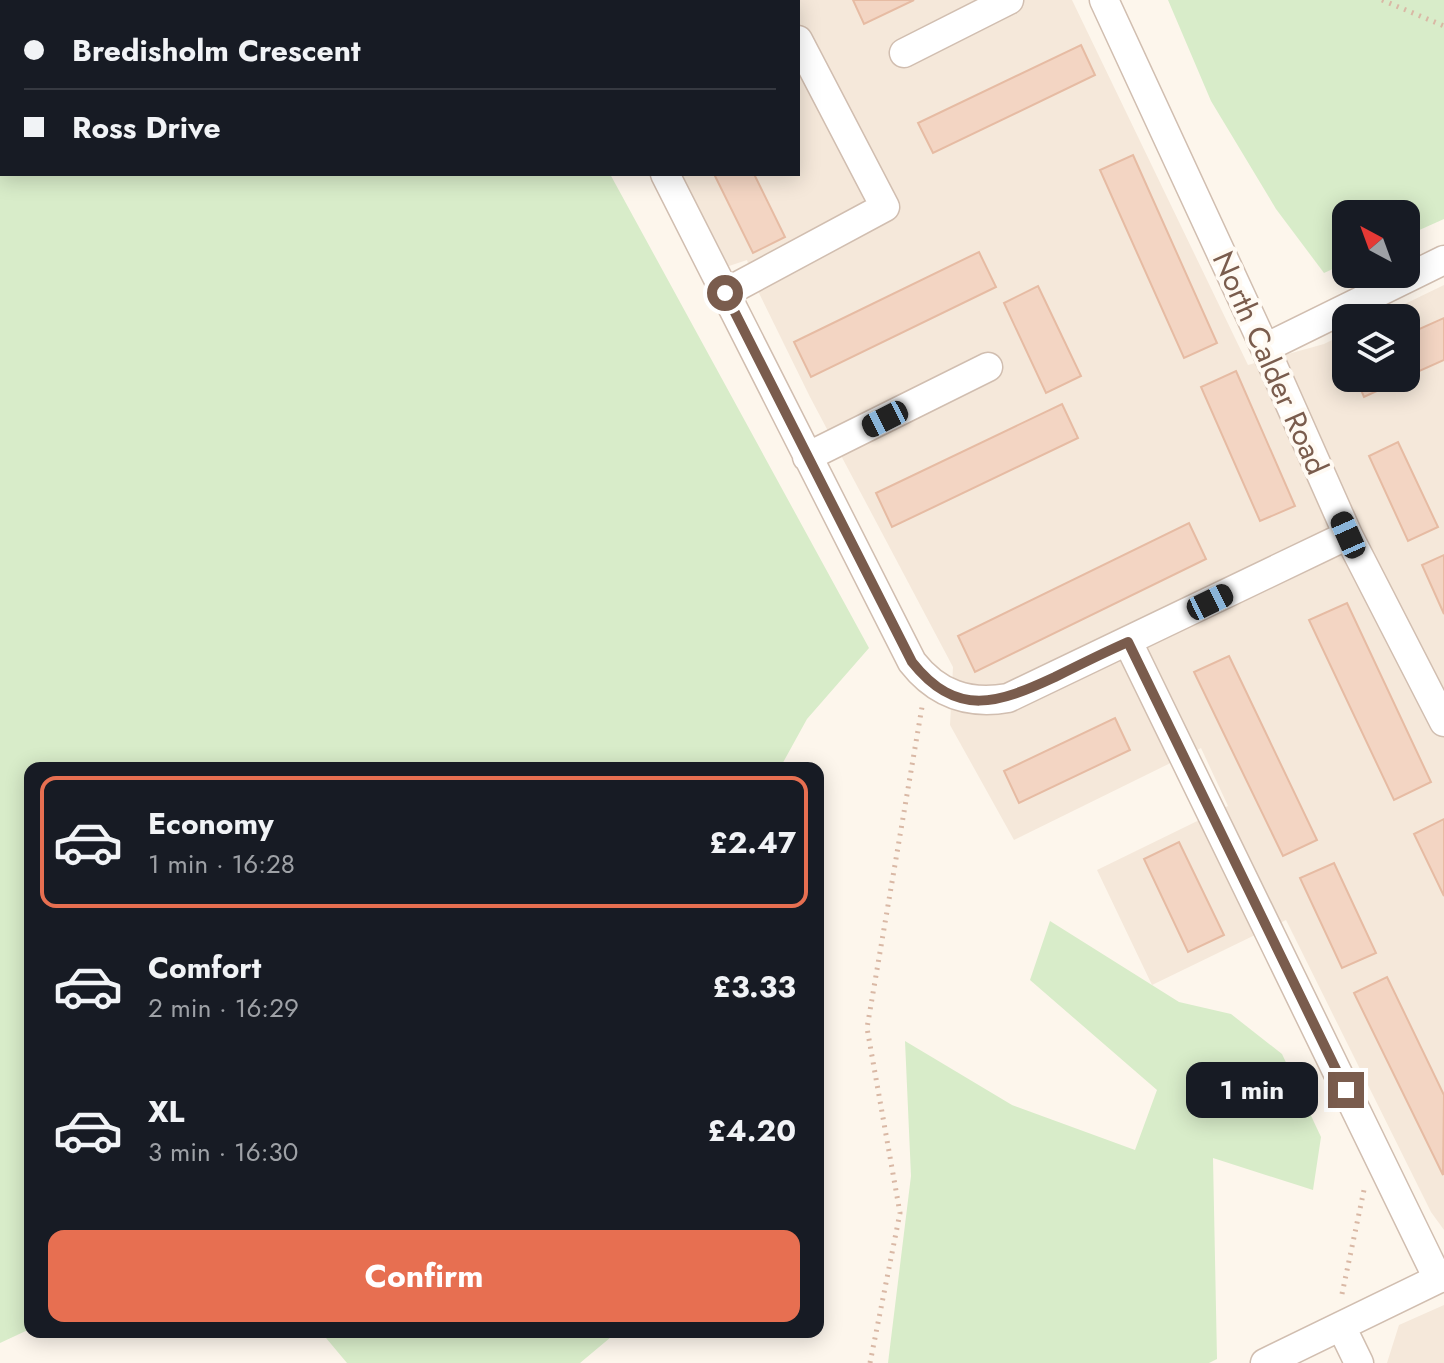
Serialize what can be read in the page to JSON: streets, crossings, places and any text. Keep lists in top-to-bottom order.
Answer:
{
  "streets": {
    "street": ["North Calder Road"]
  },
  "north": "top left",
  "page": {
    "banner": ["Bredisholm Crescent", "Ross Drive"],
    "list": [
      {
        "name": "Economy",
        "note": "1 min · 16:28",
        "value": "£2.47"
      },
      {
        "name": "Comfort",
        "note": "2 min · 16:29",
        "value": "£3.33"
      },
      {
        "name": "XL",
        "note": "3 min · 16:30",
        "value": "£4.20"
      }
    ],
    "bubble": "1 min",
    "buttons": "Confirm"
  }
}
